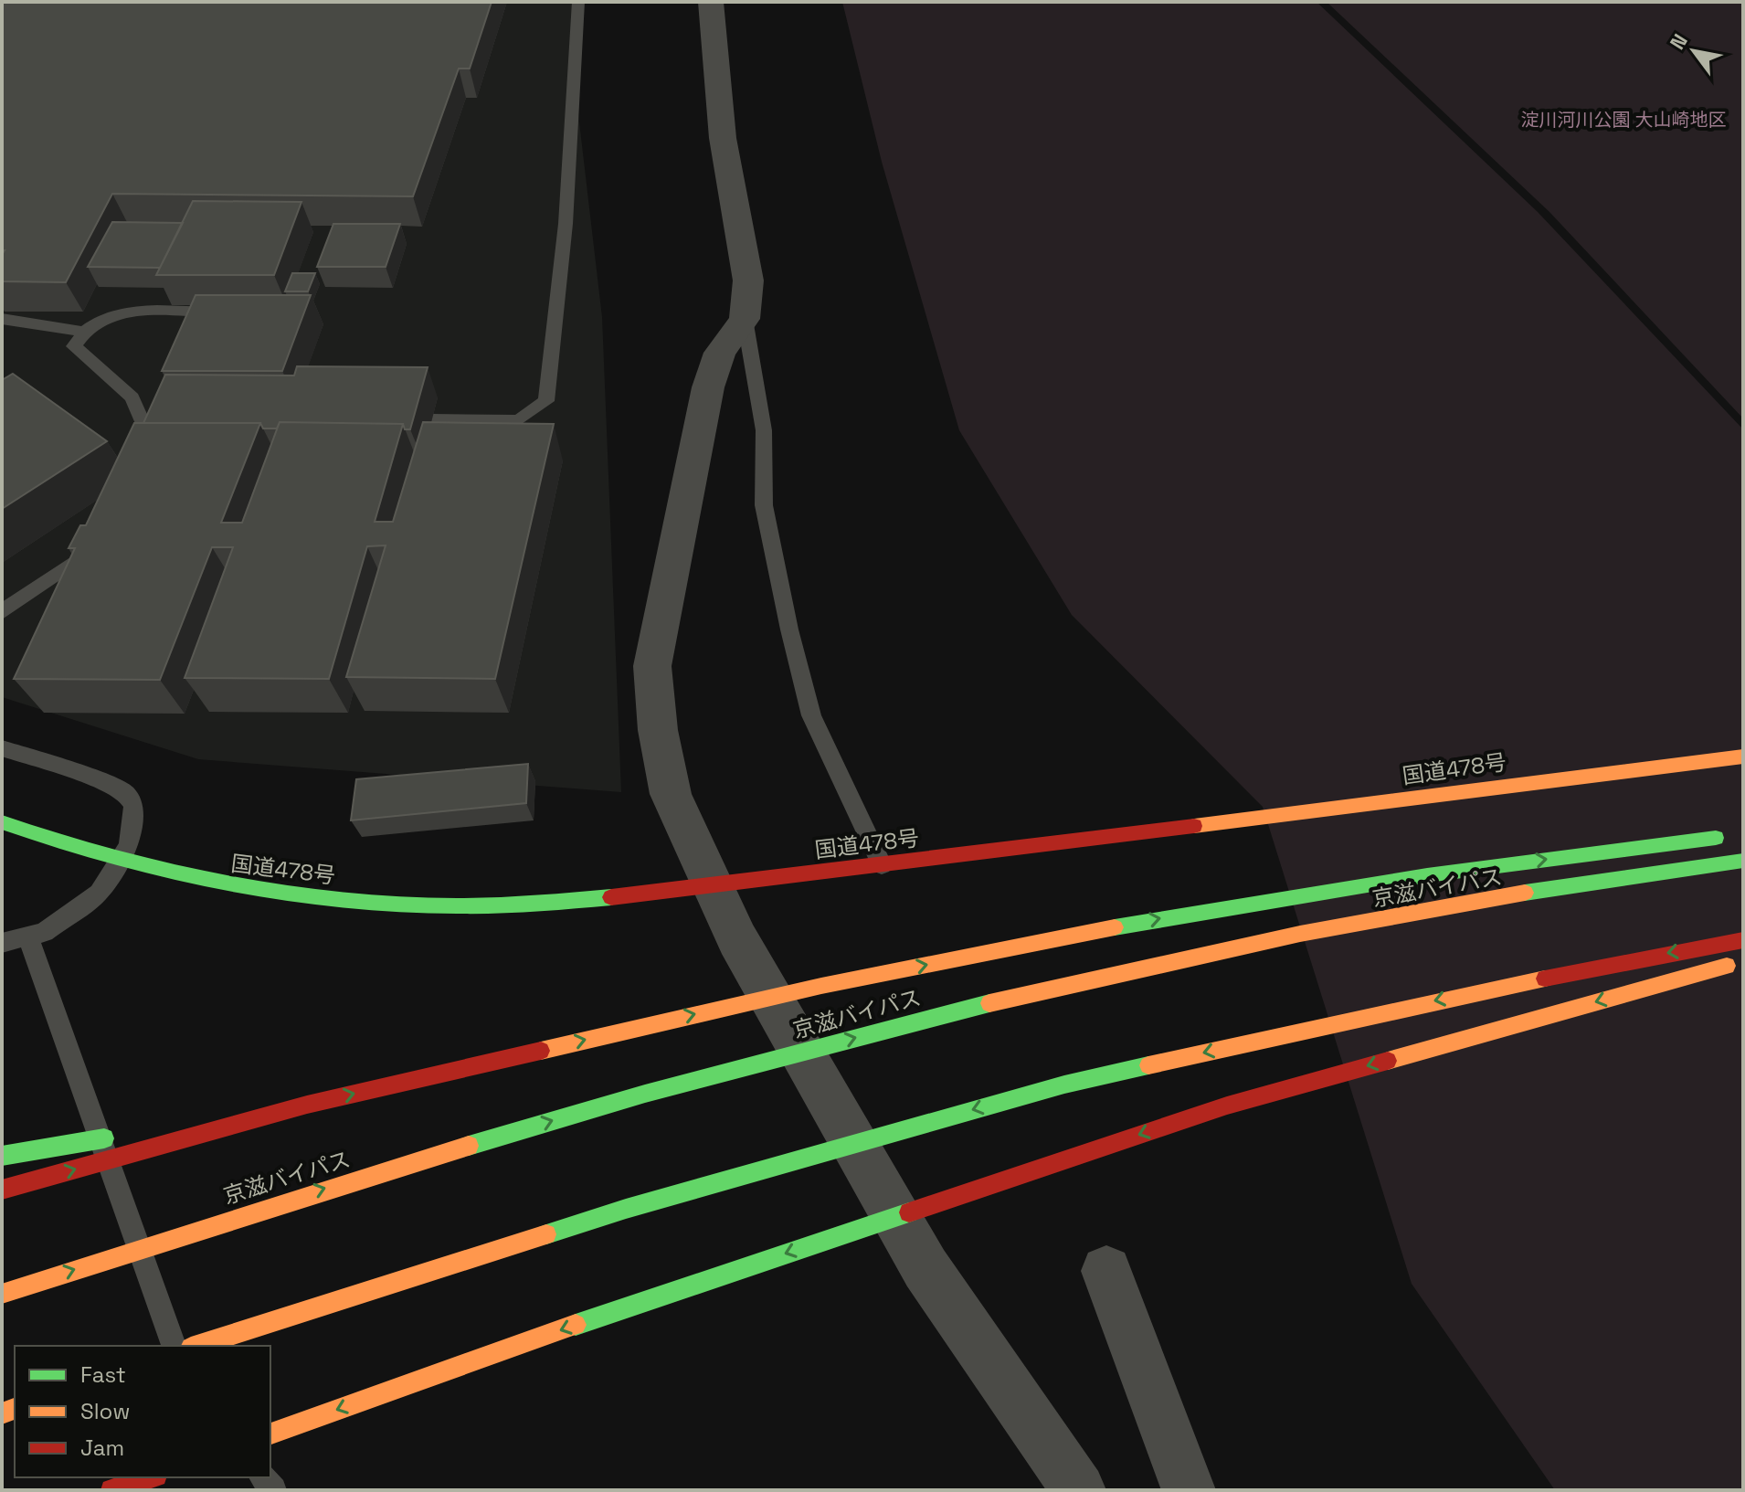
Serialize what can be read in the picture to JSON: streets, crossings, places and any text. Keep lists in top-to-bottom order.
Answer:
{
  "streets": {
    "highway": ["国道478号", "京滋バイパス"]
  },
  "parks": ["淀川河川公園 大山崎地区"],
  "legend": ["Fast", "Slow", "Jam"],
  "north": "top left"
}
